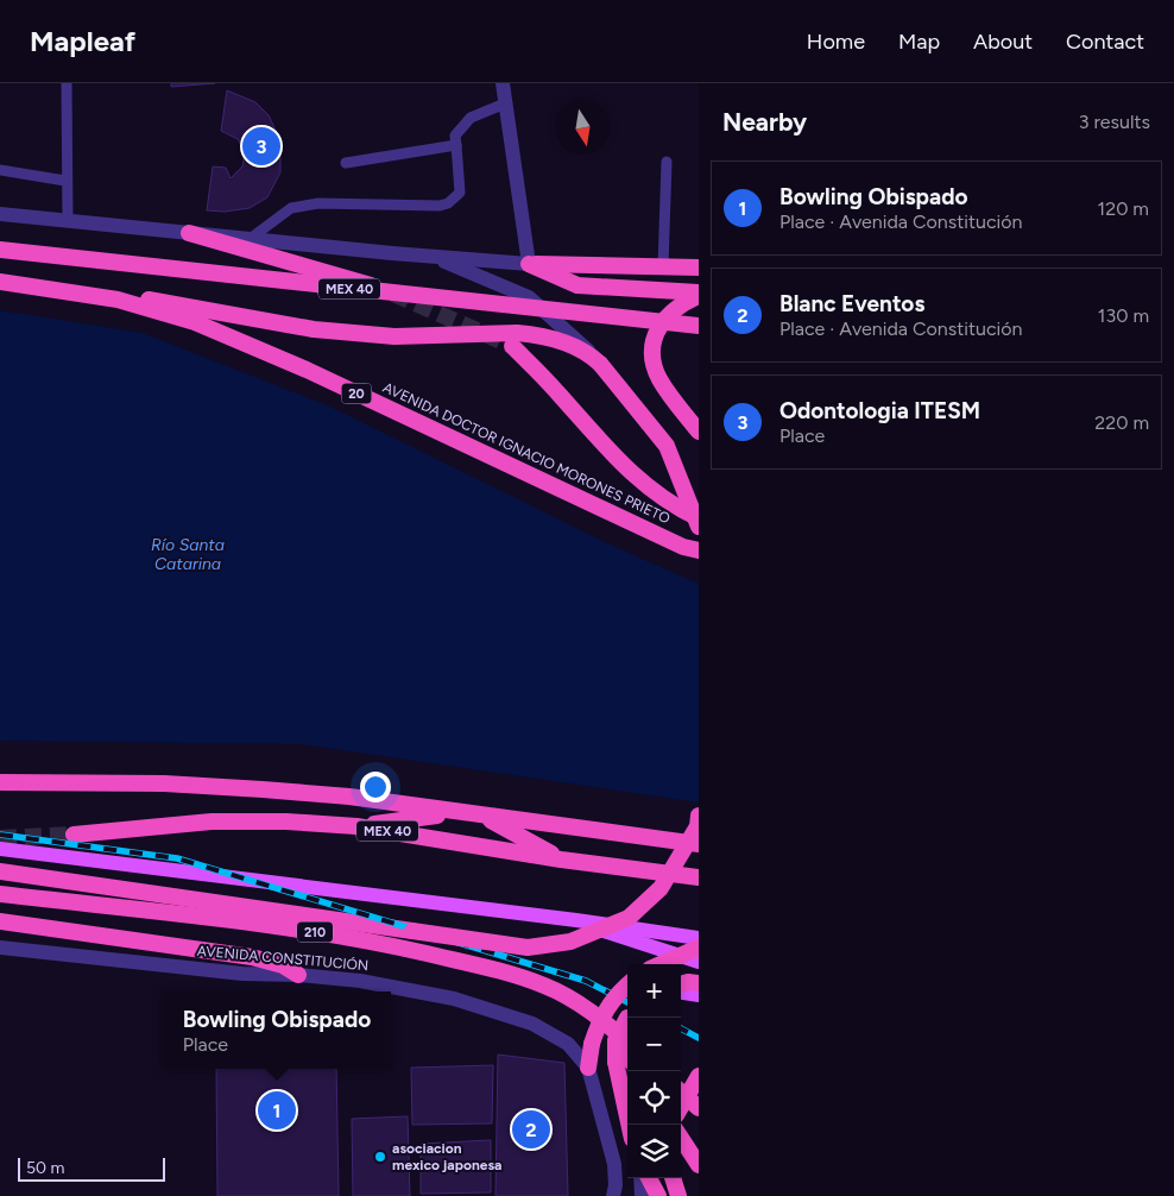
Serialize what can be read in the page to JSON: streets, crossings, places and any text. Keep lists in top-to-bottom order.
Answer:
{
  "streets": {
    "highway": [
      "MEX 40",
      "20",
      "AVENIDA DOCTOR IGNACIO MORONES PRIETO",
      "210"
    ],
    "street": ["AVENIDA CONSTITUCIÓN"]
  },
  "water": ["Río Santa Catarina"],
  "places": ["asociacion mexico japonesa"],
  "scale_bar": "50 m",
  "north": "bottom",
  "page": {
    "header": "Mapleaf",
    "nav": [
      "Home",
      "Map",
      "About",
      "Contact"
    ],
    "heading": ["Nearby", "3 results"],
    "pins": ["3", "1", "2"],
    "list": [
      {
        "mark": "1",
        "name": "Bowling Obispado",
        "note": "Place · Avenida Constitución",
        "value": "120 m"
      },
      {
        "mark": "2",
        "name": "Blanc Eventos",
        "note": "Place · Avenida Constitución",
        "value": "130 m"
      },
      {
        "mark": "3",
        "name": "Odontologia ITESM",
        "note": "Place",
        "value": "220 m"
      }
    ],
    "map_buttons": ["+", "−"],
    "popup": ["Bowling Obispado", "Place"],
    "scale": "50 m"
  }
}
